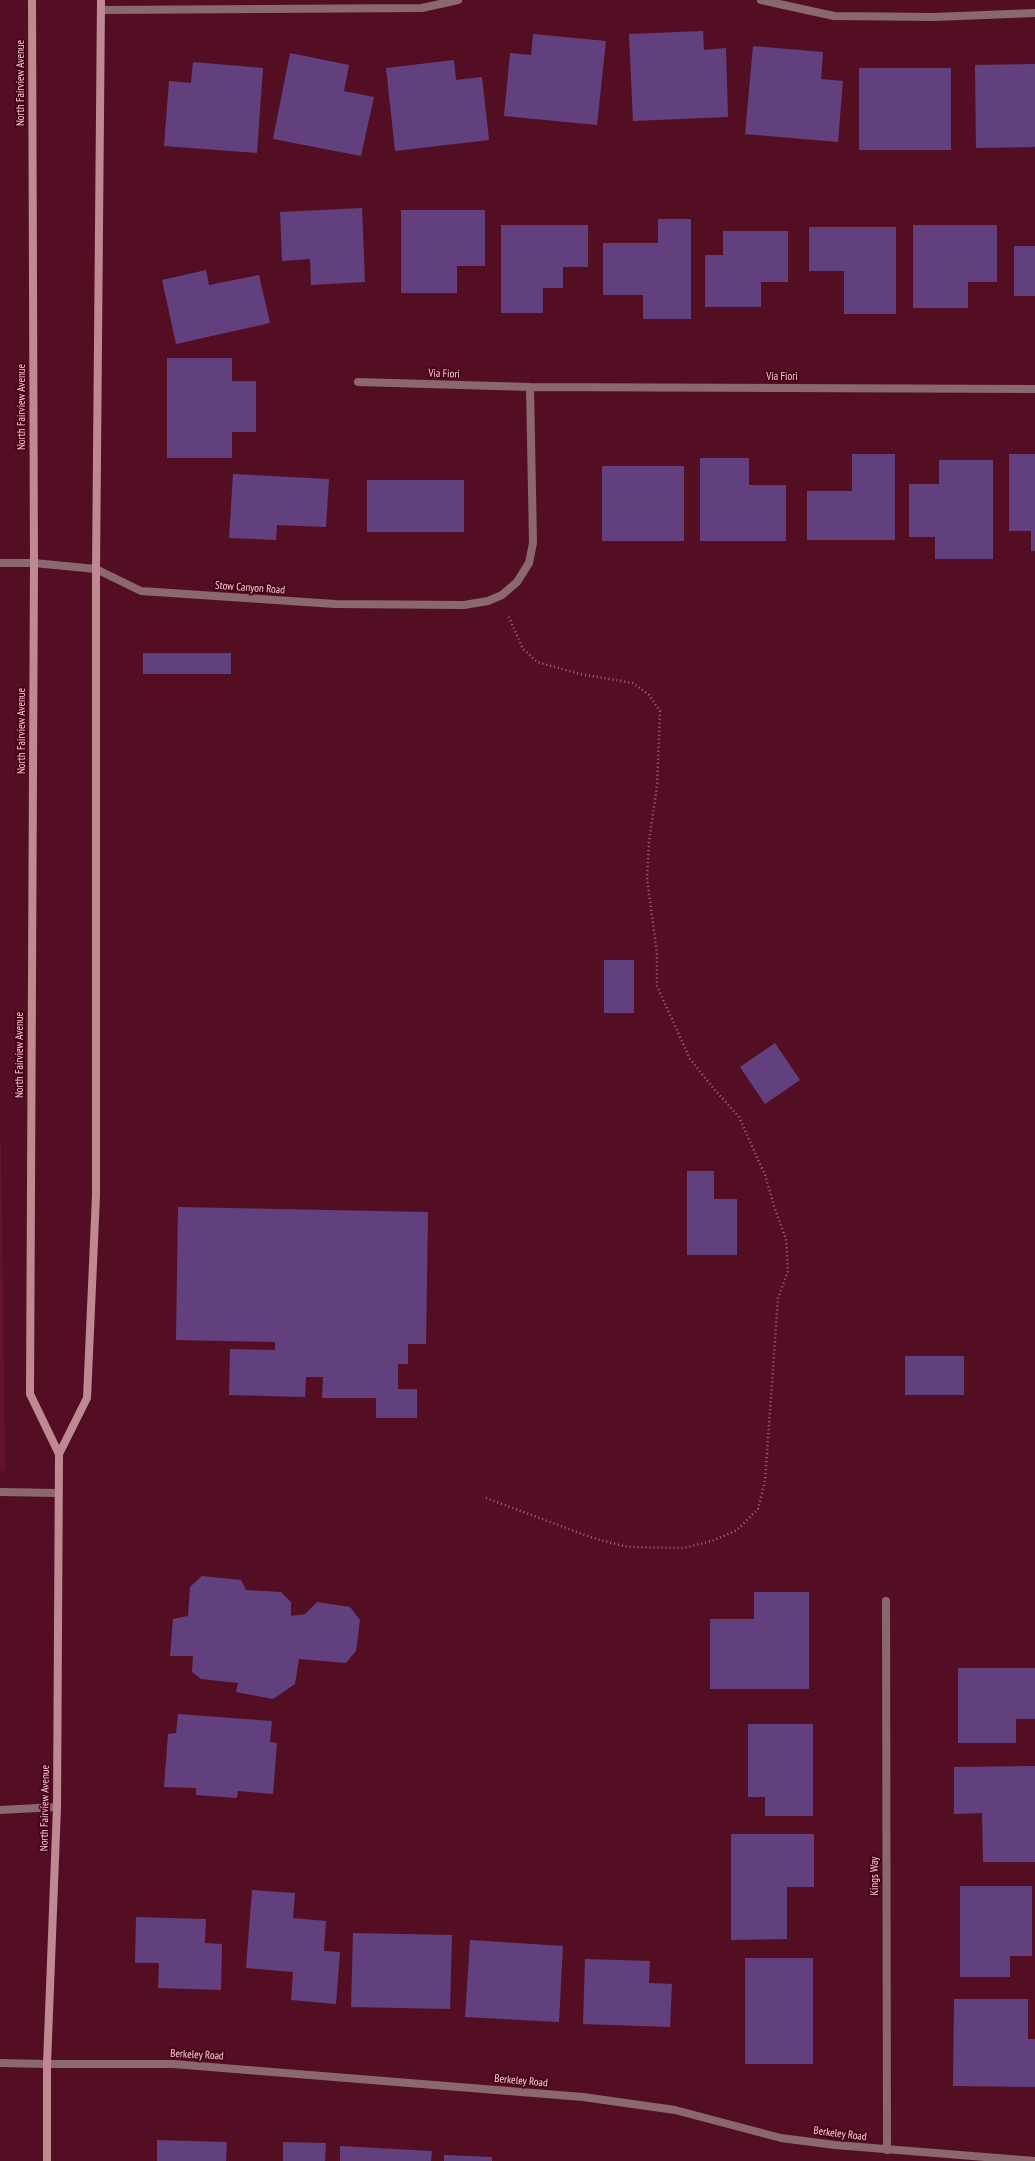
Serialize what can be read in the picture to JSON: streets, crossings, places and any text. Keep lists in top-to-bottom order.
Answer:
{
  "streets": {
    "main road": ["North Fairview Avenue"],
    "street": [
      "Via Fiori",
      "Stow Canyon Road",
      "Kings Way",
      "Berkeley Road"
    ]
  },
  "crossings": [
    ["North Fairview Avenue", "Stow Canyon Road"],
    ["North Fairview Avenue", "Berkeley Road"],
    ["Kings Way", "Berkeley Road"]
  ]
}
